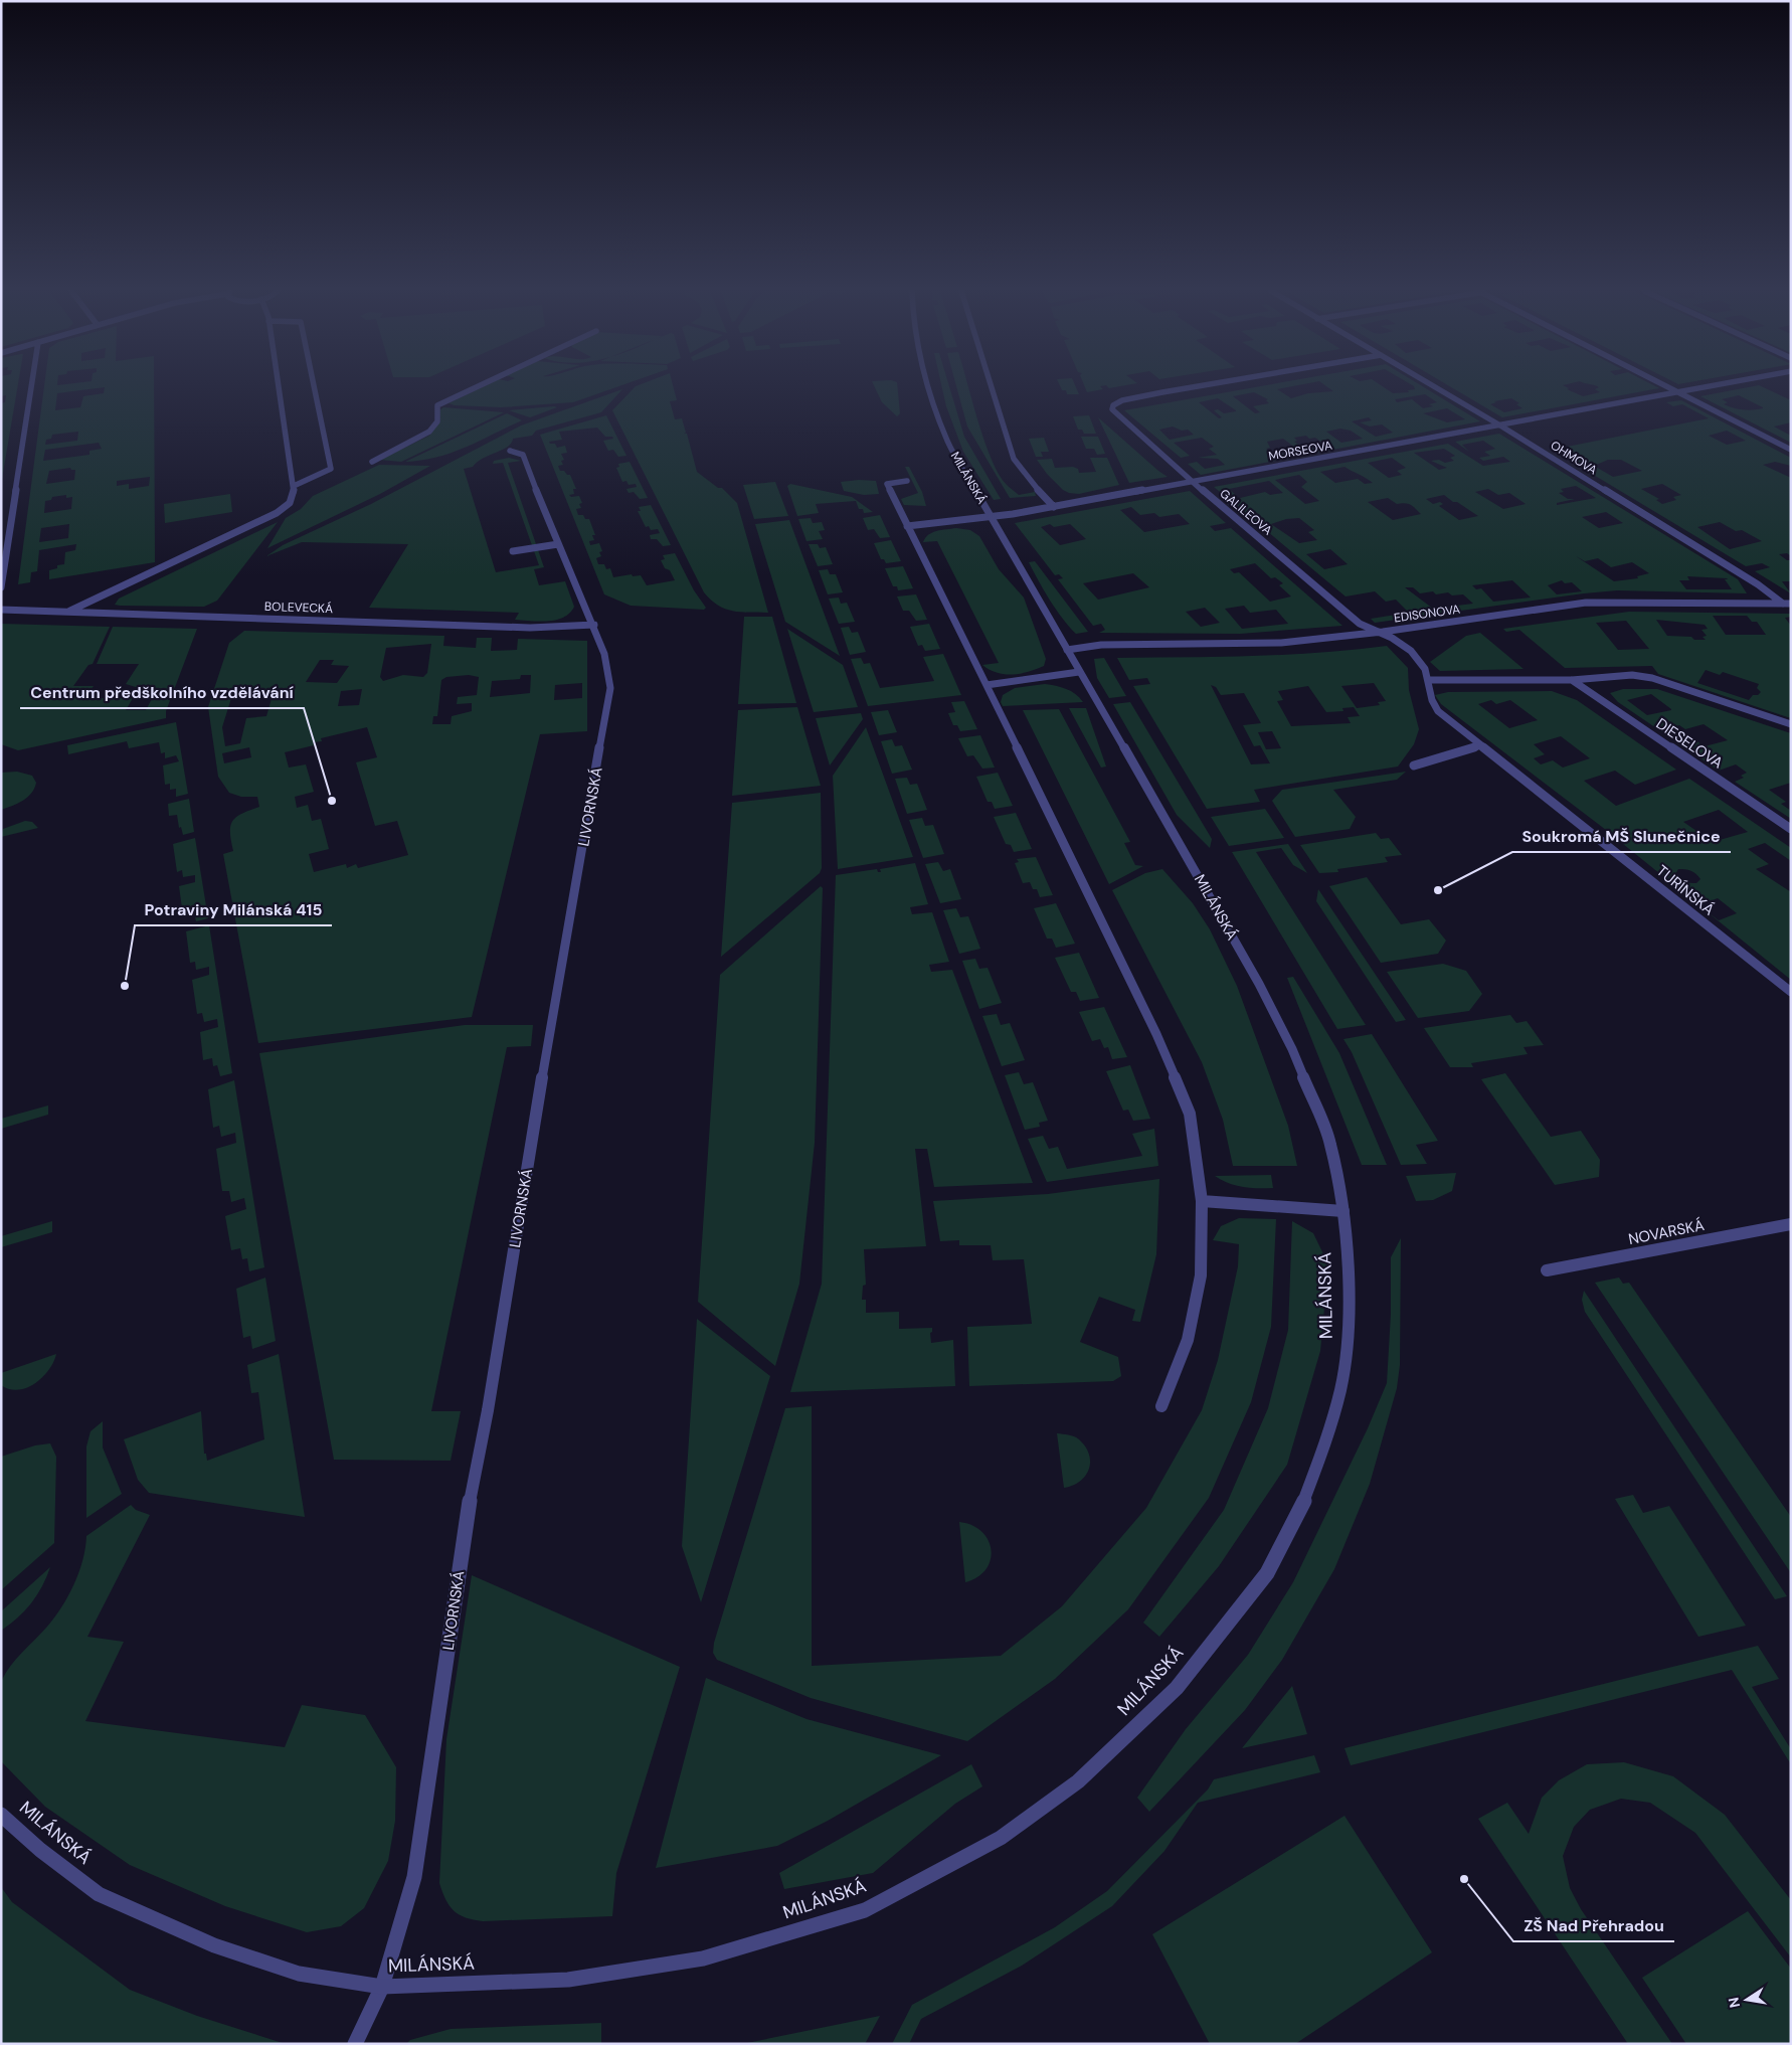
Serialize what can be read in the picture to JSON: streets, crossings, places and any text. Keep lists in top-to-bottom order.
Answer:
{
  "streets": {
    "street": [
      "MORSEOVA",
      "OHMOVA",
      "MILÁNSKÁ",
      "GALILEOVA",
      "BOLEVECKÁ",
      "EDISONOVA",
      "DIESELOVA",
      "LIVORNSKÁ",
      "TURÍNSKÁ",
      "NOVARSKÁ"
    ]
  },
  "crossings": [
    ["MORSEOVA", "OHMOVA"],
    ["MORSEOVA", "MILÁNSKÁ"],
    ["MORSEOVA", "GALILEOVA"],
    ["OHMOVA", "EDISONOVA"],
    ["MILÁNSKÁ", "EDISONOVA"],
    ["MILÁNSKÁ", "LIVORNSKÁ"],
    ["GALILEOVA", "EDISONOVA"],
    ["BOLEVECKÁ", "LIVORNSKÁ"]
  ],
  "places": [
    "Centrum předškolního vzdělávání",
    "Soukromá MŠ Slunečnice",
    "Potraviny Milánská 415",
    "ZŠ Nad Přehradou"
  ],
  "north": "left"
}
